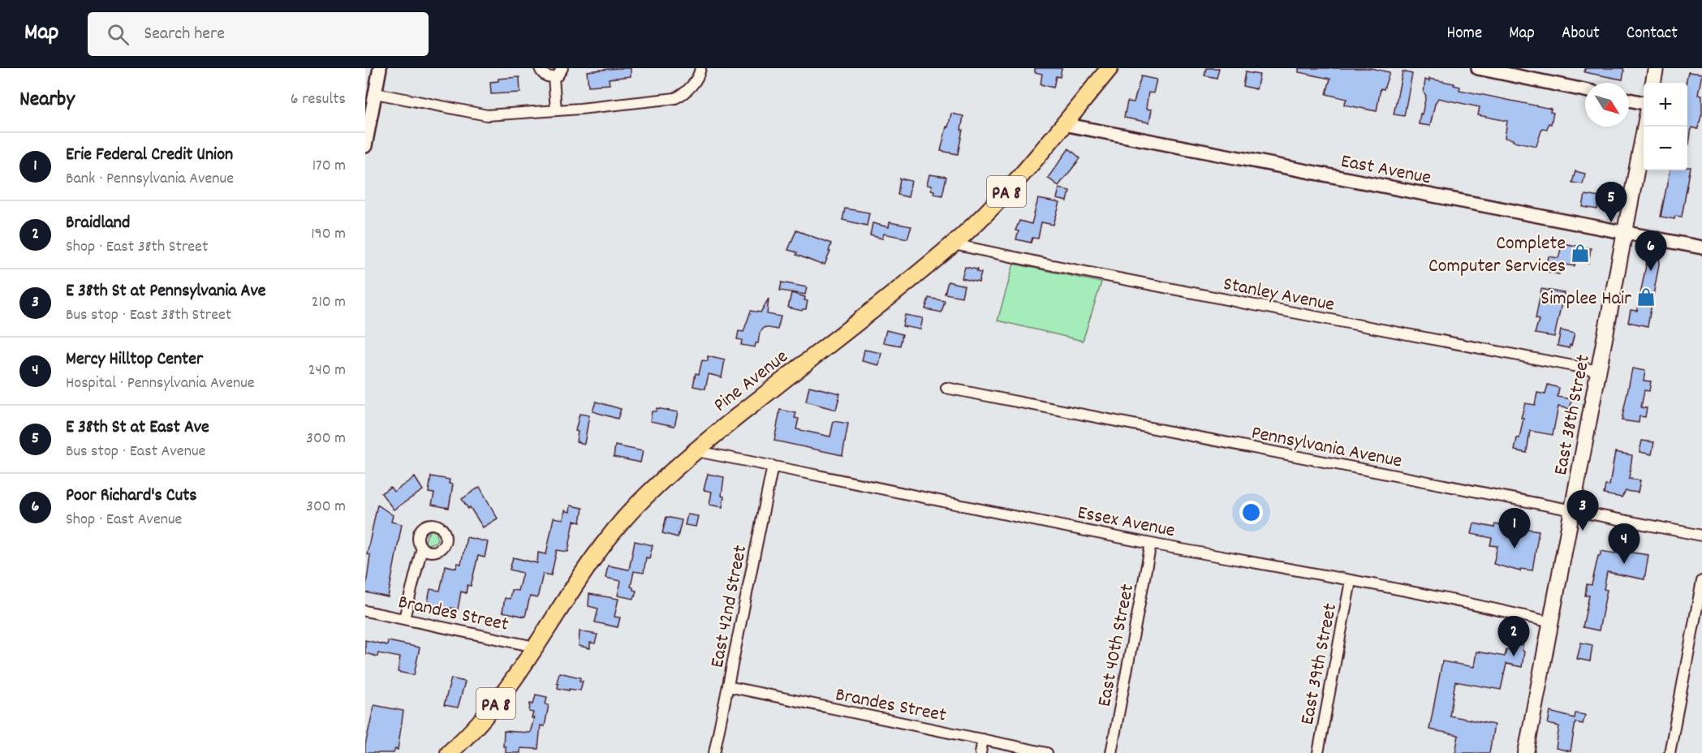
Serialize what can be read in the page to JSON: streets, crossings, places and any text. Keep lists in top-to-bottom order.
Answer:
{
  "streets": {
    "main road": ["PA 8", "Pine Avenue", "East 38th Street"],
    "street": [
      "East Avenue",
      "Stanley Avenue",
      "Pennsylvania Avenue",
      "Essex Avenue",
      "East 42nd Street",
      "Brandes Street",
      "East 40th Street",
      "East 39th Street"
    ]
  },
  "crossings": [
    ["East Avenue", "Pine Avenue"],
    ["East Avenue", "East 38th Street"],
    ["Stanley Avenue", "Pine Avenue"],
    ["Stanley Avenue", "East 38th Street"],
    ["Pine Avenue", "Essex Avenue"],
    ["Pine Avenue", "Brandes Street"],
    ["East 38th Street", "Pennsylvania Avenue"],
    ["East 38th Street", "Essex Avenue"],
    ["Essex Avenue", "East 42nd Street"],
    ["Essex Avenue", "East 40th Street"],
    ["Essex Avenue", "East 39th Street"],
    ["East 42nd Street", "Brandes Street"]
  ],
  "places": {
    "shop": ["Complete Computer Services", "Simplee Hair"]
  },
  "north": "bottom right",
  "page": {
    "header": "Map",
    "search": "Search here",
    "nav": [
      "Home",
      "Map",
      "About",
      "Contact"
    ],
    "heading": ["Nearby", "6 results"],
    "map_buttons": ["+", "−"],
    "list": [
      {
        "mark": "1",
        "name": "Erie Federal Credit Union",
        "note": "Bank · Pennsylvania Avenue",
        "value": "170 m"
      },
      {
        "mark": "2",
        "name": "Braidland",
        "note": "Shop · East 38th Street",
        "value": "190 m"
      },
      {
        "mark": "3",
        "name": "E 38th St at Pennsylvania Ave",
        "note": "Bus stop · East 38th Street",
        "value": "210 m"
      },
      {
        "mark": "4",
        "name": "Mercy Hilltop Center",
        "note": "Hospital · Pennsylvania Avenue",
        "value": "240 m"
      },
      {
        "mark": "5",
        "name": "E 38th St at East Ave",
        "note": "Bus stop · East Avenue",
        "value": "300 m"
      },
      {
        "mark": "6",
        "name": "Poor Richard's Cuts",
        "note": "Shop · East Avenue",
        "value": "300 m"
      }
    ],
    "pins": [
      "5",
      "6",
      "3",
      "1",
      "4",
      "2"
    ]
  }
}
